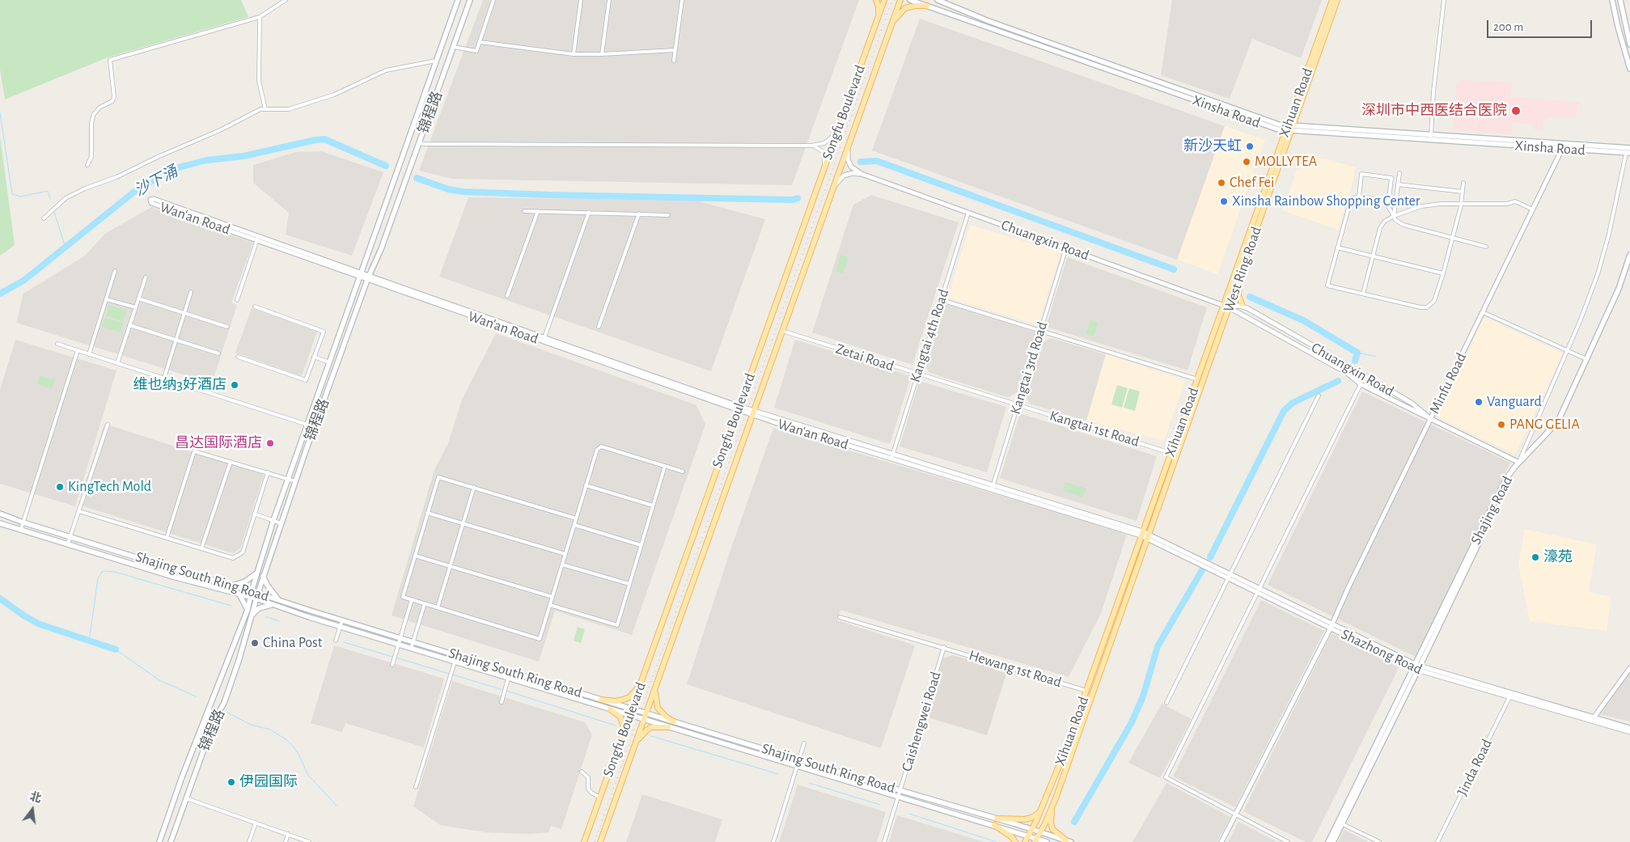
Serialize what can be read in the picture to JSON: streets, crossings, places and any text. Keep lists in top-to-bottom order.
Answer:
{
  "streets": {
    "main road": [
      "Xihuan Road",
      "Xinsha Road",
      "锦程路",
      "Songfu Boulevard",
      "West Ring Road",
      "Shajing Road",
      "Shajing South Ring Road"
    ],
    "street": [
      "Wan'an Road",
      "Chuangxin Road",
      "Kangtai 4th Road",
      "Zetai Road",
      "Kangtai 3rd Road",
      "Minfu Road",
      "Kangtai 1st Road",
      "Shazhong Road",
      "Hewang 1st Road",
      "Caishengwei Road",
      "Jinda Road"
    ]
  },
  "crossings": [
    ["Xihuan Road", "Xinsha Road"],
    ["Xihuan Road", "Wan'an Road"],
    ["Xihuan Road", "Chuangxin Road"],
    ["Xihuan Road", "West Ring Road"],
    ["Xihuan Road", "Kangtai 1st Road"],
    ["Xihuan Road", "Shajing South Ring Road"],
    ["Xihuan Road", "Shazhong Road"],
    ["Xihuan Road", "Hewang 1st Road"],
    ["Xinsha Road", "West Ring Road"],
    ["Xinsha Road", "Minfu Road"],
    ["锦程路", "Wan'an Road"],
    ["锦程路", "Shajing South Ring Road"],
    ["Songfu Boulevard", "Wan'an Road"],
    ["Songfu Boulevard", "Chuangxin Road"],
    ["Songfu Boulevard", "Zetai Road"],
    ["Songfu Boulevard", "Shajing South Ring Road"],
    ["Wan'an Road", "West Ring Road"],
    ["Wan'an Road", "Kangtai 4th Road"],
    ["Wan'an Road", "Kangtai 3rd Road"],
    ["Wan'an Road", "Shazhong Road"],
    ["Chuangxin Road", "West Ring Road"],
    ["Chuangxin Road", "Kangtai 4th Road"],
    ["Chuangxin Road", "Kangtai 3rd Road"],
    ["Chuangxin Road", "Minfu Road"],
    ["Chuangxin Road", "Shajing Road"],
    ["West Ring Road", "Shazhong Road"],
    ["Kangtai 4th Road", "Zetai Road"],
    ["Zetai Road", "Kangtai 3rd Road"],
    ["Zetai Road", "Kangtai 1st Road"],
    ["Kangtai 3rd Road", "Kangtai 1st Road"],
    ["Minfu Road", "Shazhong Road"],
    ["Shajing Road", "Shazhong Road"],
    ["Shajing South Ring Road", "Caishengwei Road"],
    ["Shazhong Road", "Jinda Road"],
    ["Hewang 1st Road", "Caishengwei Road"]
  ],
  "water": ["沙下涌"],
  "places": [
    "深圳市中西医结合医院",
    "新沙天虹",
    "MOLLYTEA",
    "Chef Fei",
    "Xinsha Rainbow Shopping Center",
    "维也纳3好酒店",
    "Vanguard",
    "PANG GELIA",
    "昌达国际酒店",
    "KingTech Mold",
    "濠苑",
    "China Post",
    "伊园国际"
  ],
  "scale_bar": "200 m",
  "north": "top"
}
